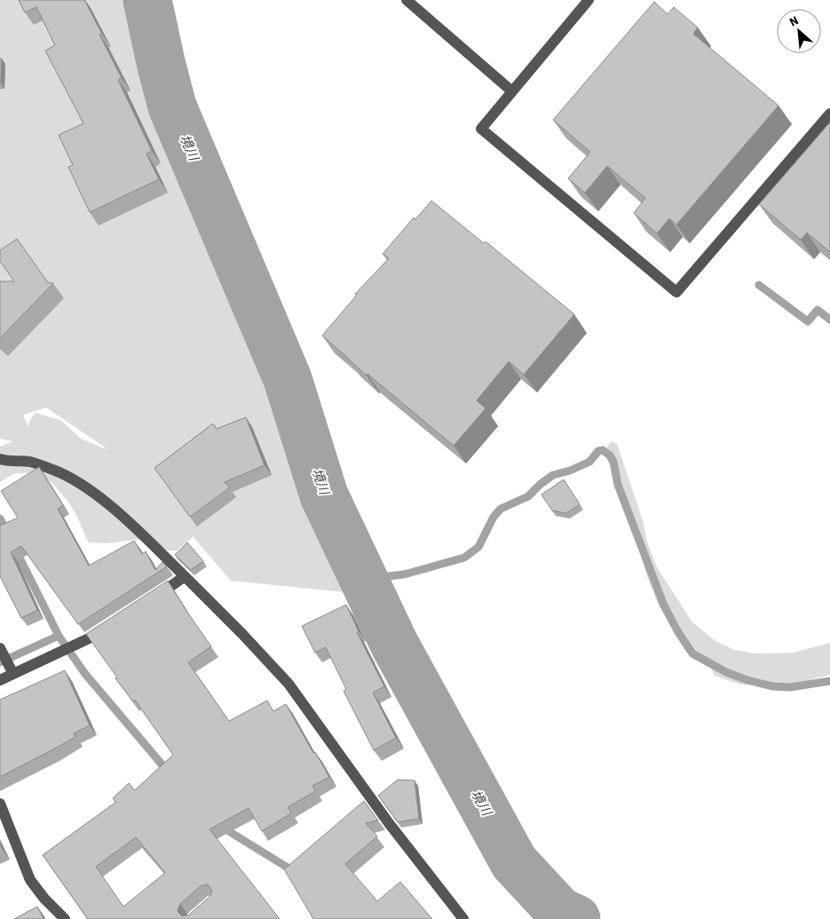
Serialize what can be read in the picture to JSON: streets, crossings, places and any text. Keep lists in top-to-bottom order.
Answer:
{
  "water": ["境川"],
  "north": "top left"
}
